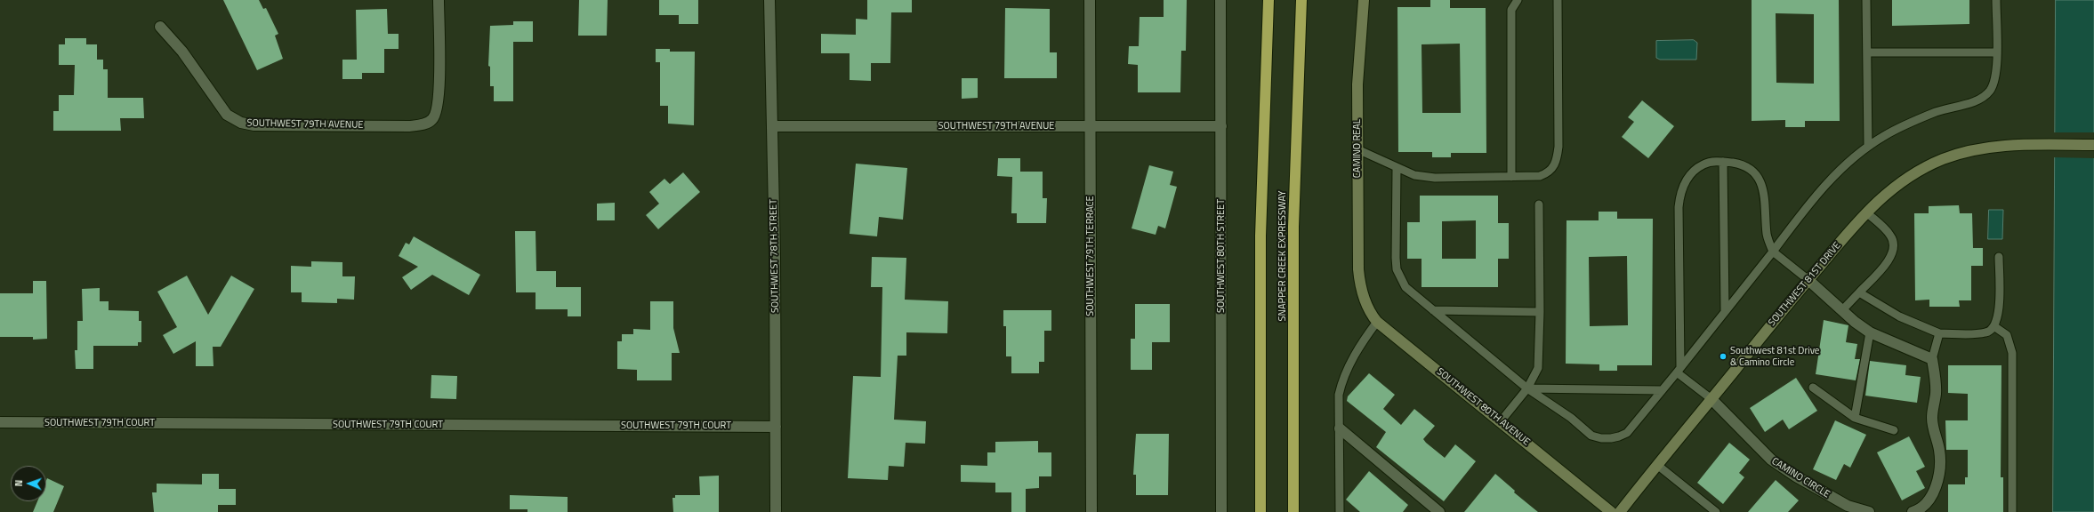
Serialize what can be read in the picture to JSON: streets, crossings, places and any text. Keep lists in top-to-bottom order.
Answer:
{
  "streets": {
    "highway": ["SNAPPER CREEK EXPRESSWAY"],
    "street": [
      "SOUTHWEST 79TH AVENUE",
      "CAMINO REAL",
      "SOUTHWEST 78TH STREET",
      "SOUTHWEST 79TH TERRACE",
      "SOUTHWEST 80TH STREET",
      "SOUTHWEST 81ST DRIVE",
      "SOUTHWEST 80TH AVENUE",
      "SOUTHWEST 79TH COURT",
      "CAMINO CIRCLE"
    ]
  },
  "crossings": [
    ["SOUTHWEST 79TH AVENUE", "SOUTHWEST 78TH STREET"],
    ["SOUTHWEST 79TH AVENUE", "SOUTHWEST 79TH TERRACE"],
    ["SOUTHWEST 79TH AVENUE", "SOUTHWEST 80TH STREET"],
    ["CAMINO REAL", "SOUTHWEST 80TH AVENUE"],
    ["SOUTHWEST 78TH STREET", "SOUTHWEST 79TH COURT"],
    ["SOUTHWEST 81ST DRIVE", "CAMINO CIRCLE"]
  ],
  "places": ["Southwest 81st Drive & Camino Circle"],
  "north": "left"
}
